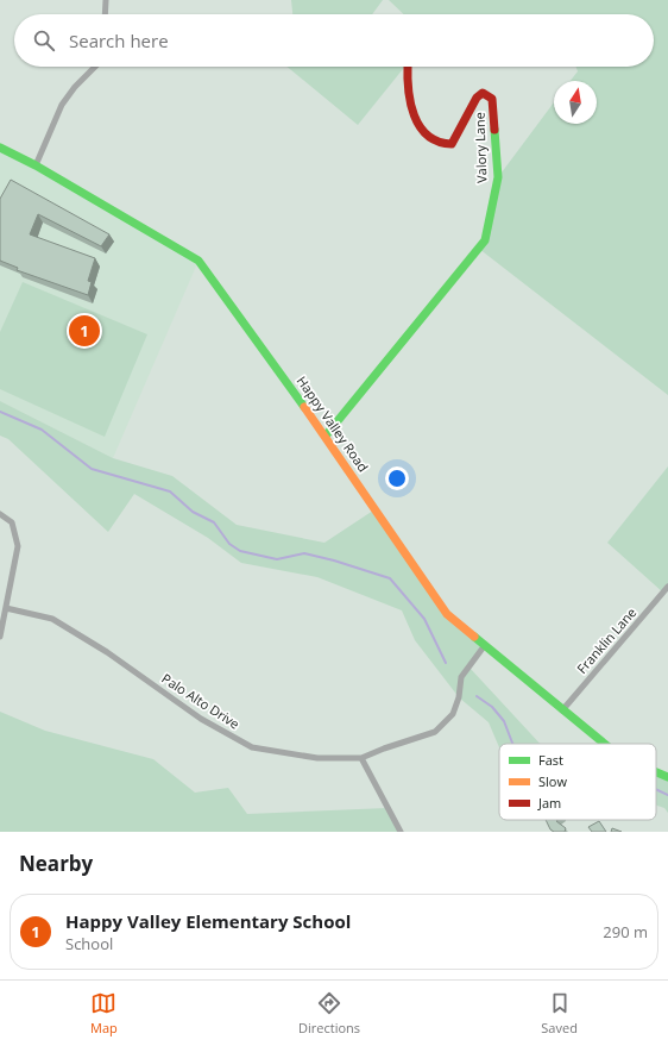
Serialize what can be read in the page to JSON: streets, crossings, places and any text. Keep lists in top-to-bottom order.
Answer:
{
  "streets": {
    "street": [
      "Valory Lane",
      "Happy Valley Road",
      "Franklin Lane",
      "Palo Alto Drive"
    ]
  },
  "crossings": [
    ["Valory Lane", "Happy Valley Road"],
    ["Happy Valley Road", "Franklin Lane"],
    ["Happy Valley Road", "Palo Alto Drive"]
  ],
  "legend": ["Fast", "Slow", "Jam"],
  "north": "top",
  "page": {
    "search": "Search here",
    "pins": "1",
    "heading": "Nearby",
    "list": [
      {
        "mark": "1",
        "name": "Happy Valley Elementary School",
        "note": "School",
        "value": "290 m"
      }
    ],
    "nav": ["Map", "Directions", "Saved"]
  }
}
